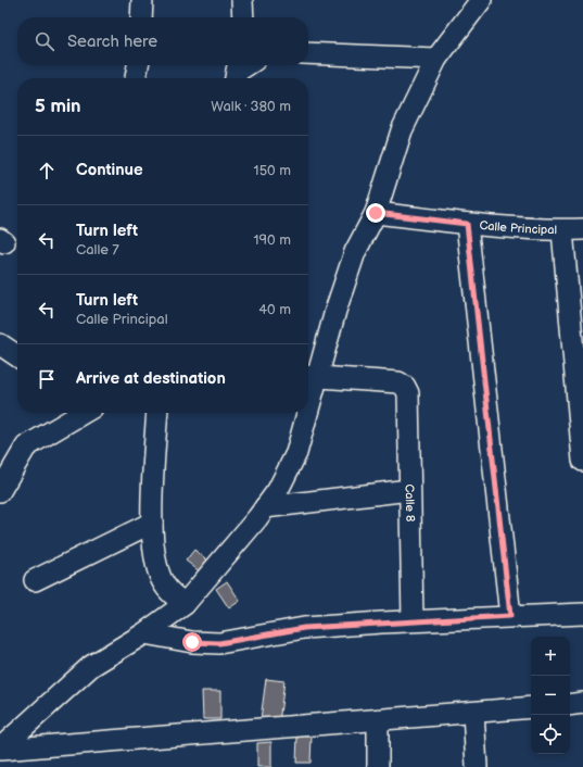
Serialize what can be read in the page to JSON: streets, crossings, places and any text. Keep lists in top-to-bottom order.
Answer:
{
  "streets": {
    "street": ["Calle Principal", "Calle 8"]
  },
  "page": {
    "search": "Search here",
    "heading": ["5 min", "Walk · 380 m"],
    "list": [
      ["Continue", "150 m"],
      ["Turn left", "Calle 7", "190 m"],
      ["Turn left", "Calle Principal", "40 m"],
      "Arrive at destination"
    ],
    "map_buttons": ["+", "−"]
  }
}
